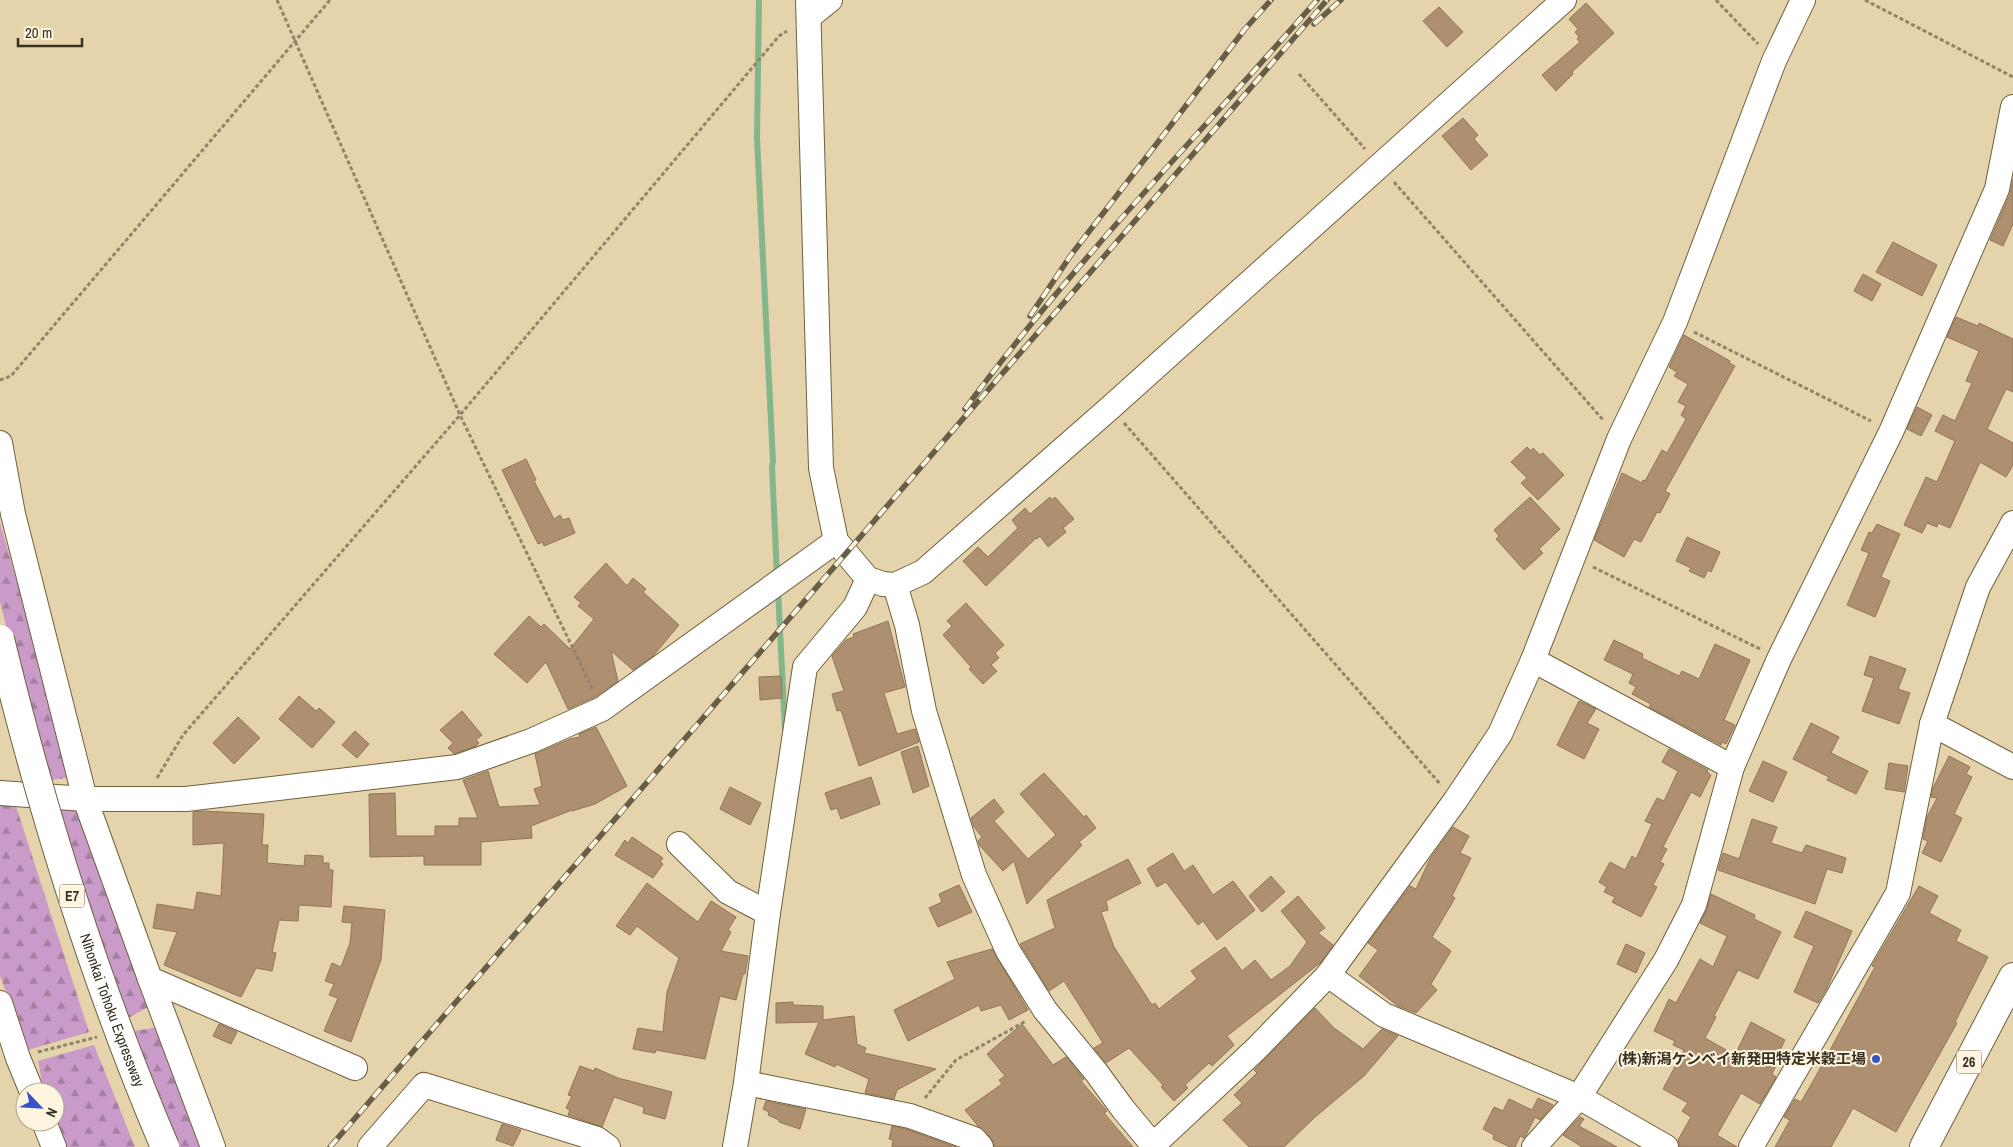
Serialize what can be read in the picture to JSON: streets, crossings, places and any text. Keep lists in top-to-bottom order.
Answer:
{
  "streets": {
    "main road": ["E7", "Nihonkai Tohoku Expressway", "26"]
  },
  "places": ["(株)新潟ケンベイ新発田特定米穀工場"],
  "scale_bar": "20 m",
  "north": "bottom right"
}
